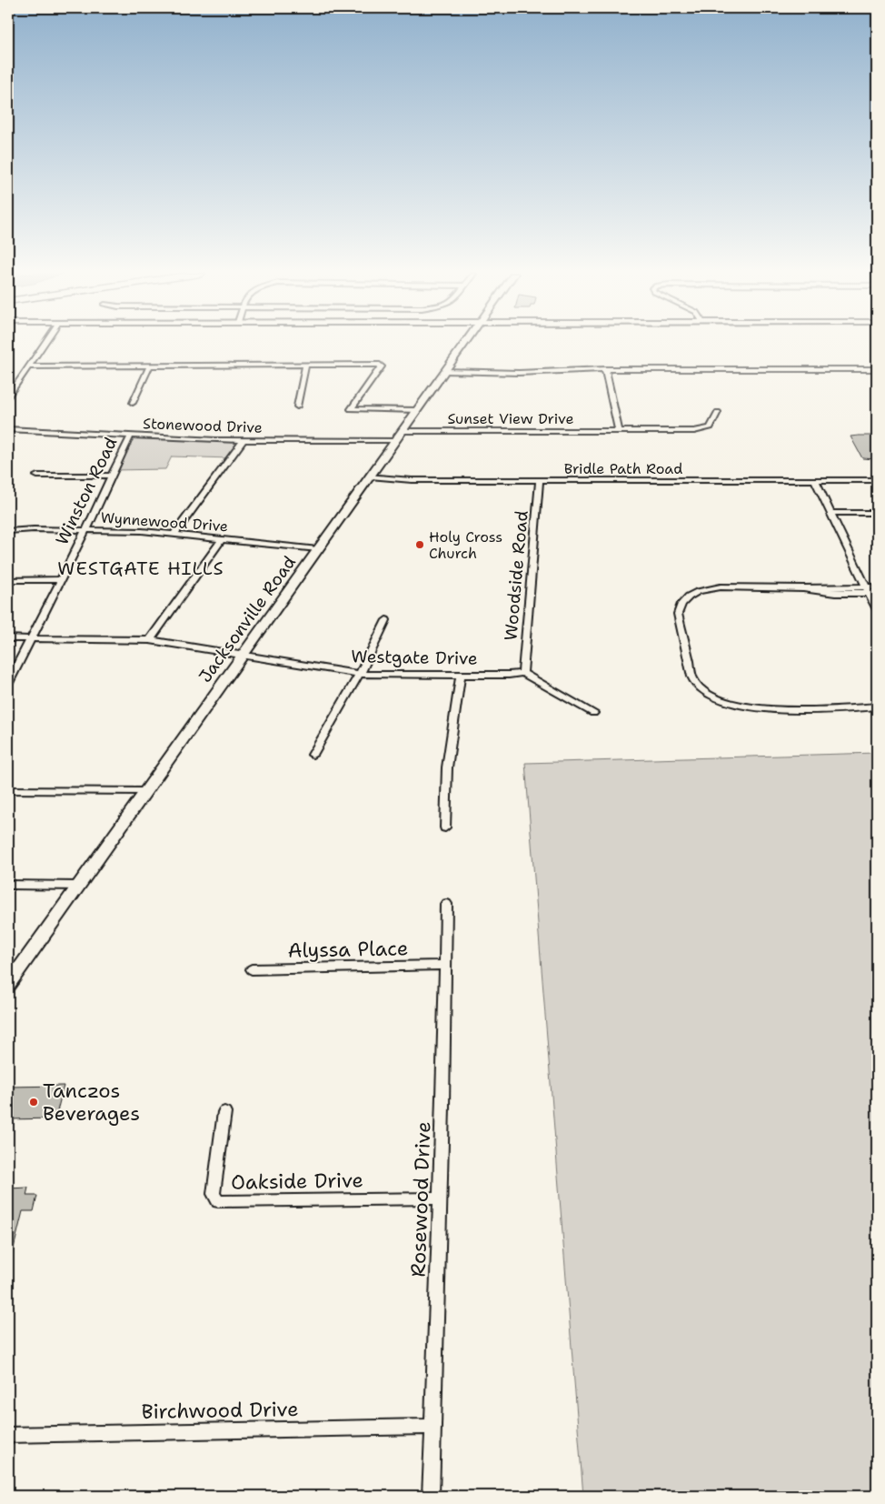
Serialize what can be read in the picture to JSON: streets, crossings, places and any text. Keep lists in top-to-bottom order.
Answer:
{
  "streets": {
    "street": [
      "Sunset View Drive",
      "Stonewood Drive",
      "Bridle Path Road",
      "Winston Road",
      "Wynnewood Drive",
      "Woodside Road",
      "Jacksonville Road",
      "Westgate Drive",
      "Alyssa Place",
      "Oakside Drive",
      "Rosewood Drive",
      "Birchwood Drive"
    ]
  },
  "crossings": [
    ["Sunset View Drive", "Jacksonville Road"],
    ["Stonewood Drive", "Winston Road"],
    ["Stonewood Drive", "Jacksonville Road"],
    ["Bridle Path Road", "Woodside Road"],
    ["Bridle Path Road", "Jacksonville Road"],
    ["Winston Road", "Wynnewood Drive"],
    ["Winston Road", "Westgate Drive"],
    ["Wynnewood Drive", "Jacksonville Road"],
    ["Woodside Road", "Westgate Drive"],
    ["Jacksonville Road", "Westgate Drive"],
    ["Alyssa Place", "Rosewood Drive"],
    ["Oakside Drive", "Rosewood Drive"],
    ["Rosewood Drive", "Birchwood Drive"]
  ],
  "districts": ["WESTGATE HILLS"],
  "places": ["Holy Cross Church", "Tanczos Beverages"]
}
